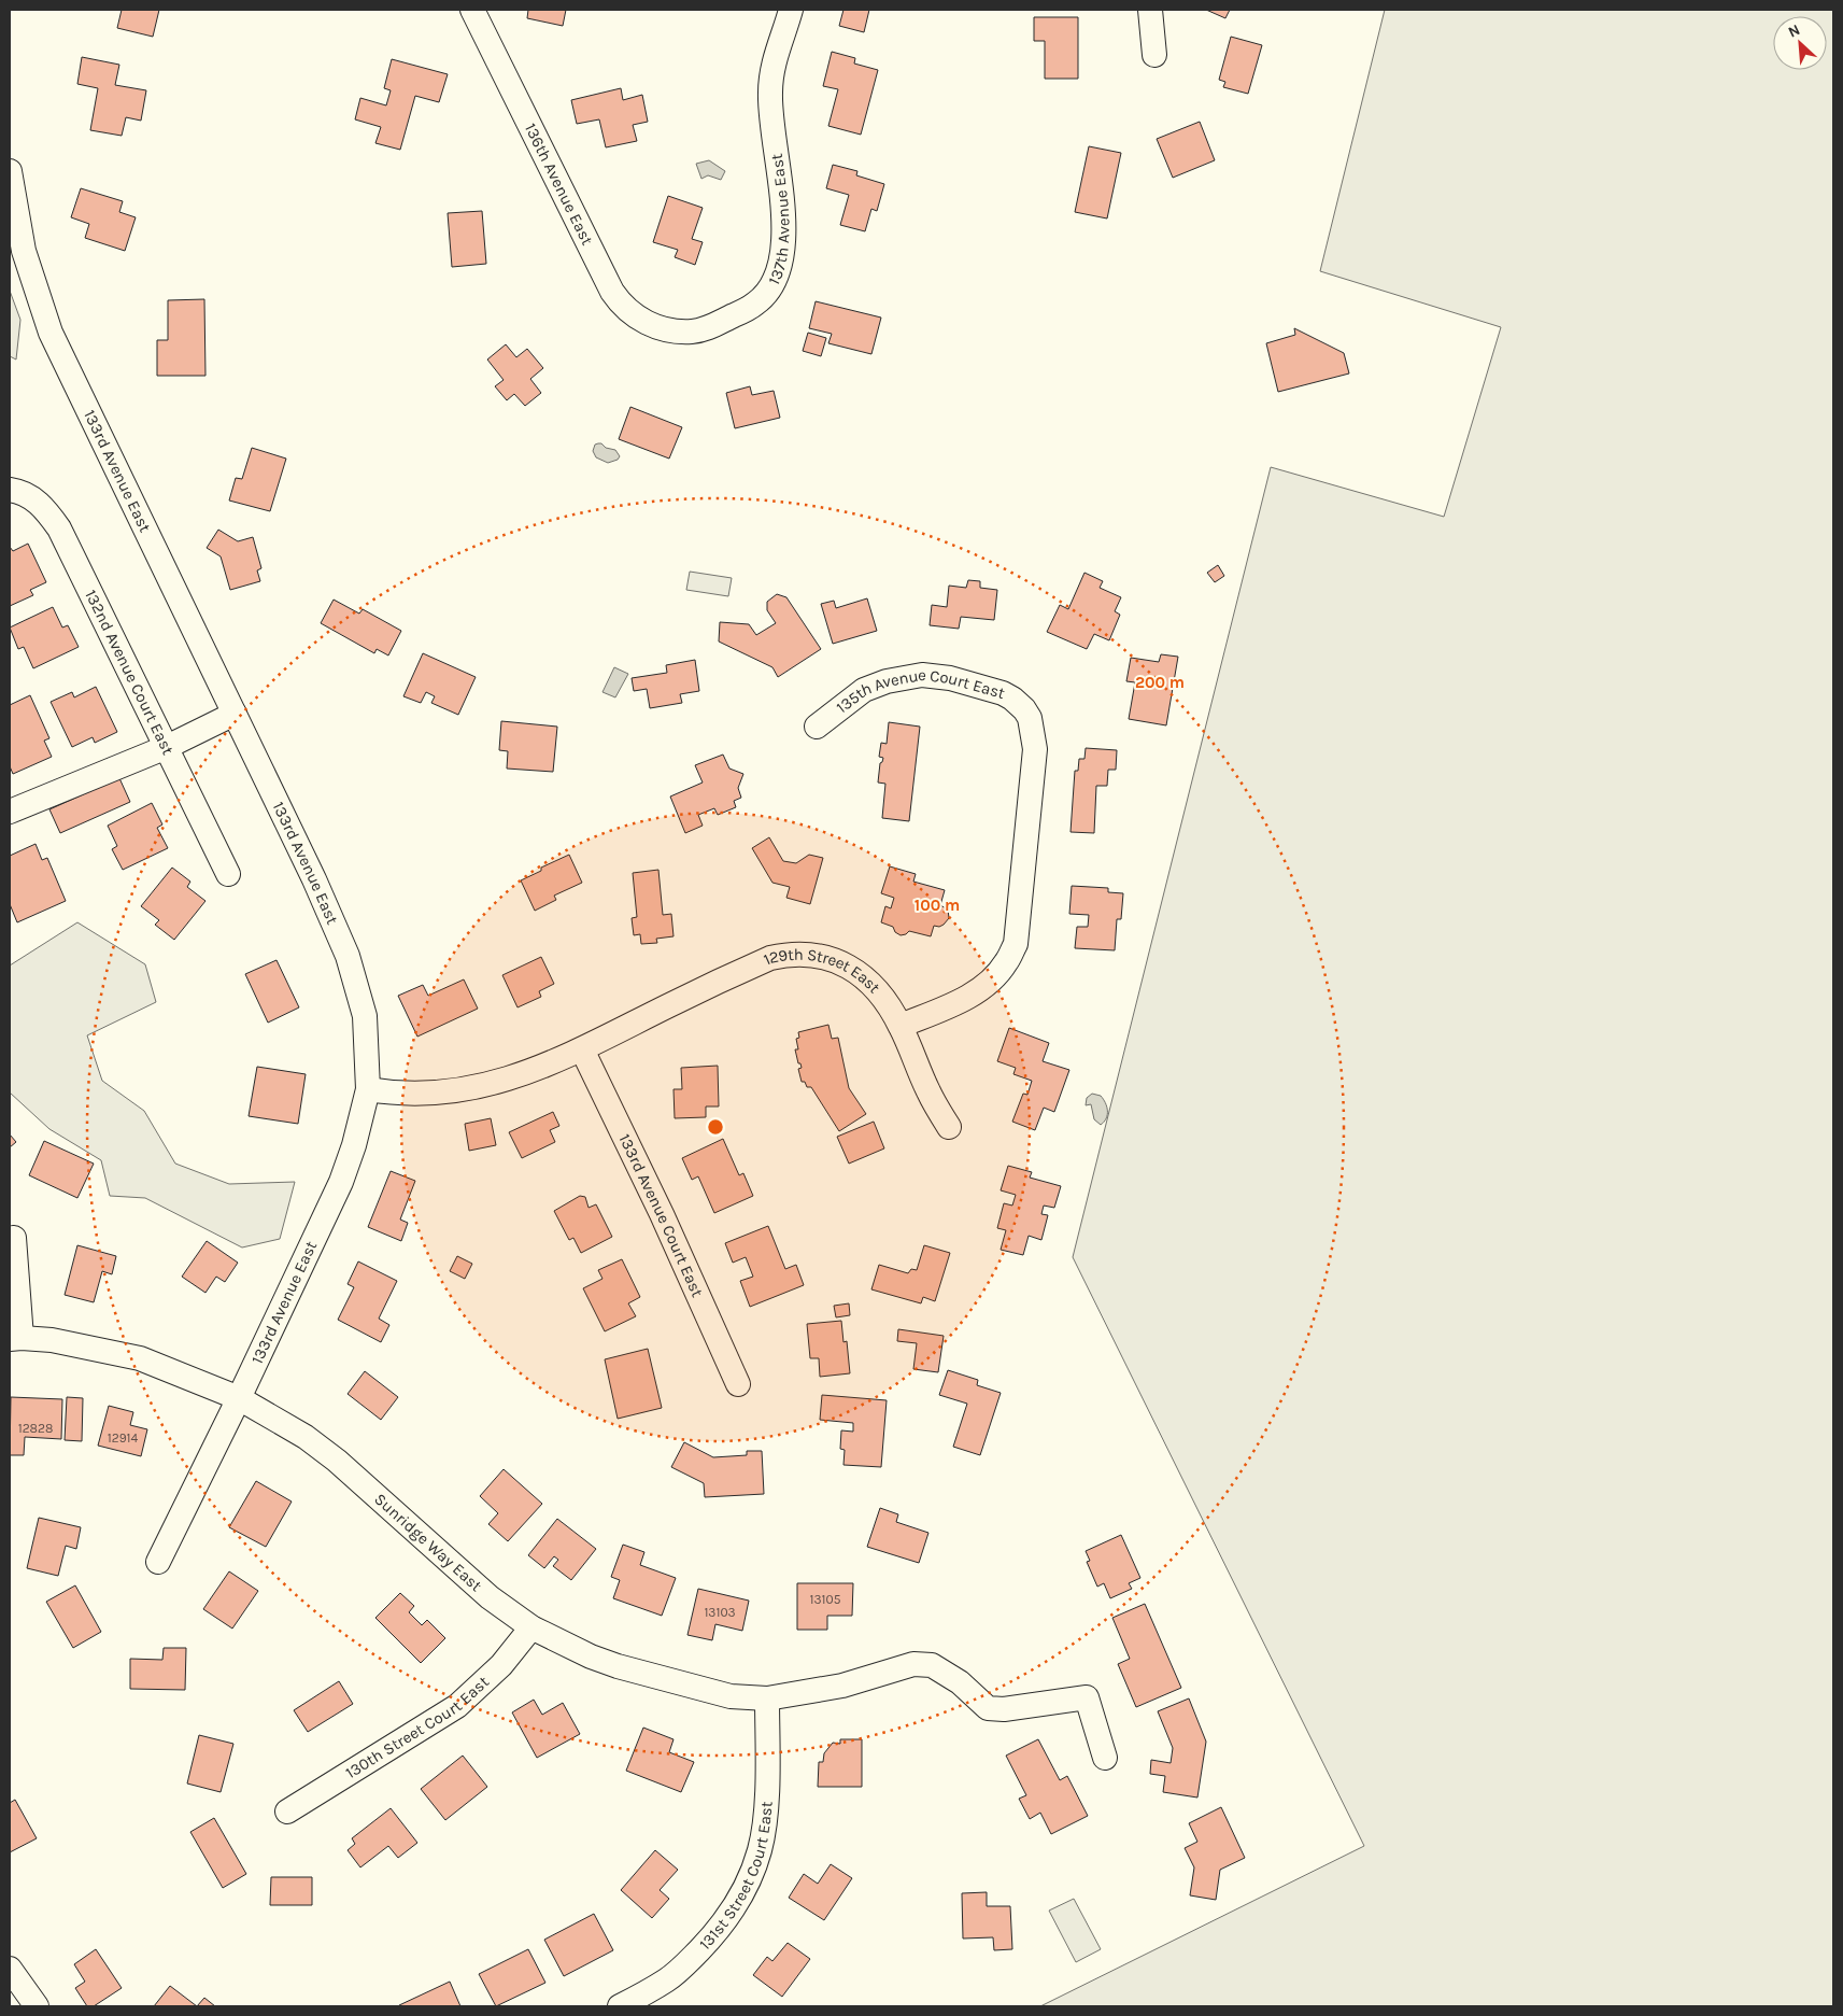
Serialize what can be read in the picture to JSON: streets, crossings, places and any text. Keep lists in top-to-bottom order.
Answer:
{
  "streets": {
    "street": [
      "136th Avenue East",
      "137th Avenue East",
      "133rd Avenue East",
      "132nd Avenue Court East",
      "135th Avenue Court East",
      "129th Street East",
      "133rd Avenue Court East",
      "Sunridge Way East",
      "130th Street Court East",
      "131st Street Court East"
    ]
  },
  "crossings": [
    ["136th Avenue East", "137th Avenue East"],
    ["133rd Avenue East", "129th Street East"],
    ["133rd Avenue East", "Sunridge Way East"],
    ["135th Avenue Court East", "129th Street East"],
    ["129th Street East", "133rd Avenue Court East"],
    ["Sunridge Way East", "130th Street Court East"],
    ["Sunridge Way East", "131st Street Court East"]
  ],
  "house_numbers": [
    "12828",
    "12914",
    "13105",
    "13103"
  ],
  "north": "top left",
  "rings": ["200 m", "100 m"]
}
